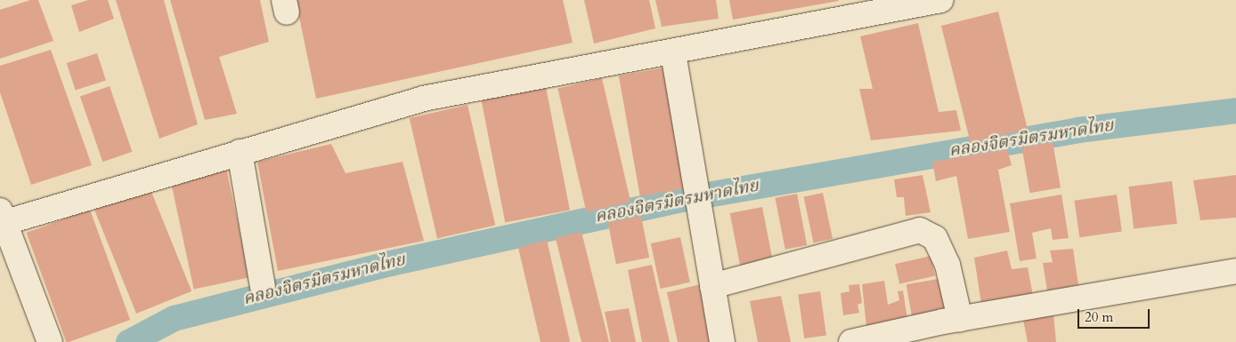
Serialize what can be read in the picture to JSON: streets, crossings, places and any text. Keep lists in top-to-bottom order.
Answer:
{
  "water": ["คลองจิตรมิตรมหาดไทย"],
  "scale_bar": "20 m"
}
